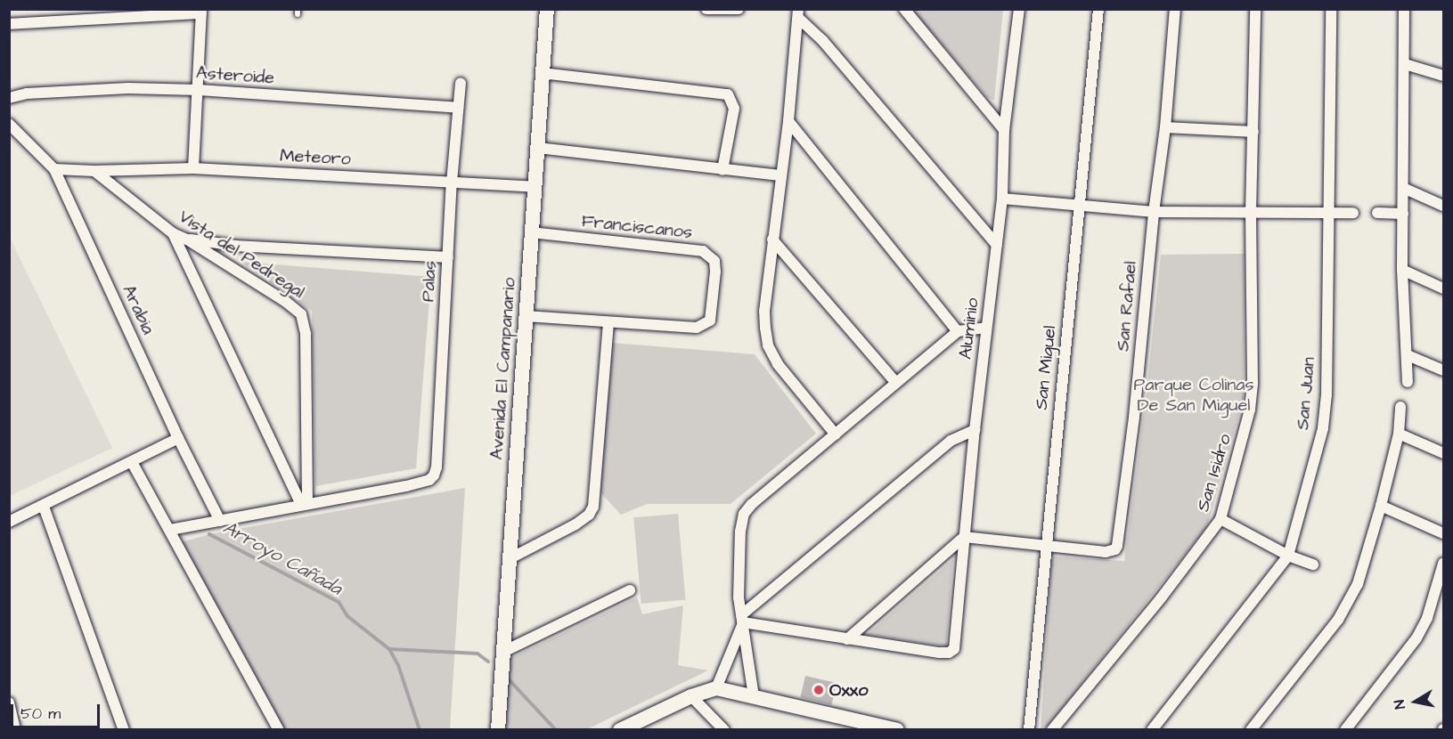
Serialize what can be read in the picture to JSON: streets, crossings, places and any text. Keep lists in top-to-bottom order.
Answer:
{
  "streets": {
    "street": [
      "Asteroide",
      "Meteoro",
      "Franciscanos",
      "Vista del Pedregal",
      "Palas",
      "San Rafael",
      "Arabia",
      "Aluminio",
      "San Miguel",
      "Avenida El Campanario",
      "San Juan",
      "San Isidro"
    ]
  },
  "crossings": [
    ["Asteroide", "Palas"],
    ["Meteoro", "Vista del Pedregal"],
    ["Meteoro", "Palas"],
    ["Meteoro", "Avenida El Campanario"],
    ["Franciscanos", "Avenida El Campanario"],
    ["Vista del Pedregal", "Palas"],
    ["San Rafael", "Aluminio"],
    ["San Rafael", "San Miguel"]
  ],
  "water": ["Arroyo Cañada"],
  "parks": ["Parque Colinas De San Miguel"],
  "places": ["Oxxo"],
  "scale_bar": "50 m",
  "north": "left"
}
